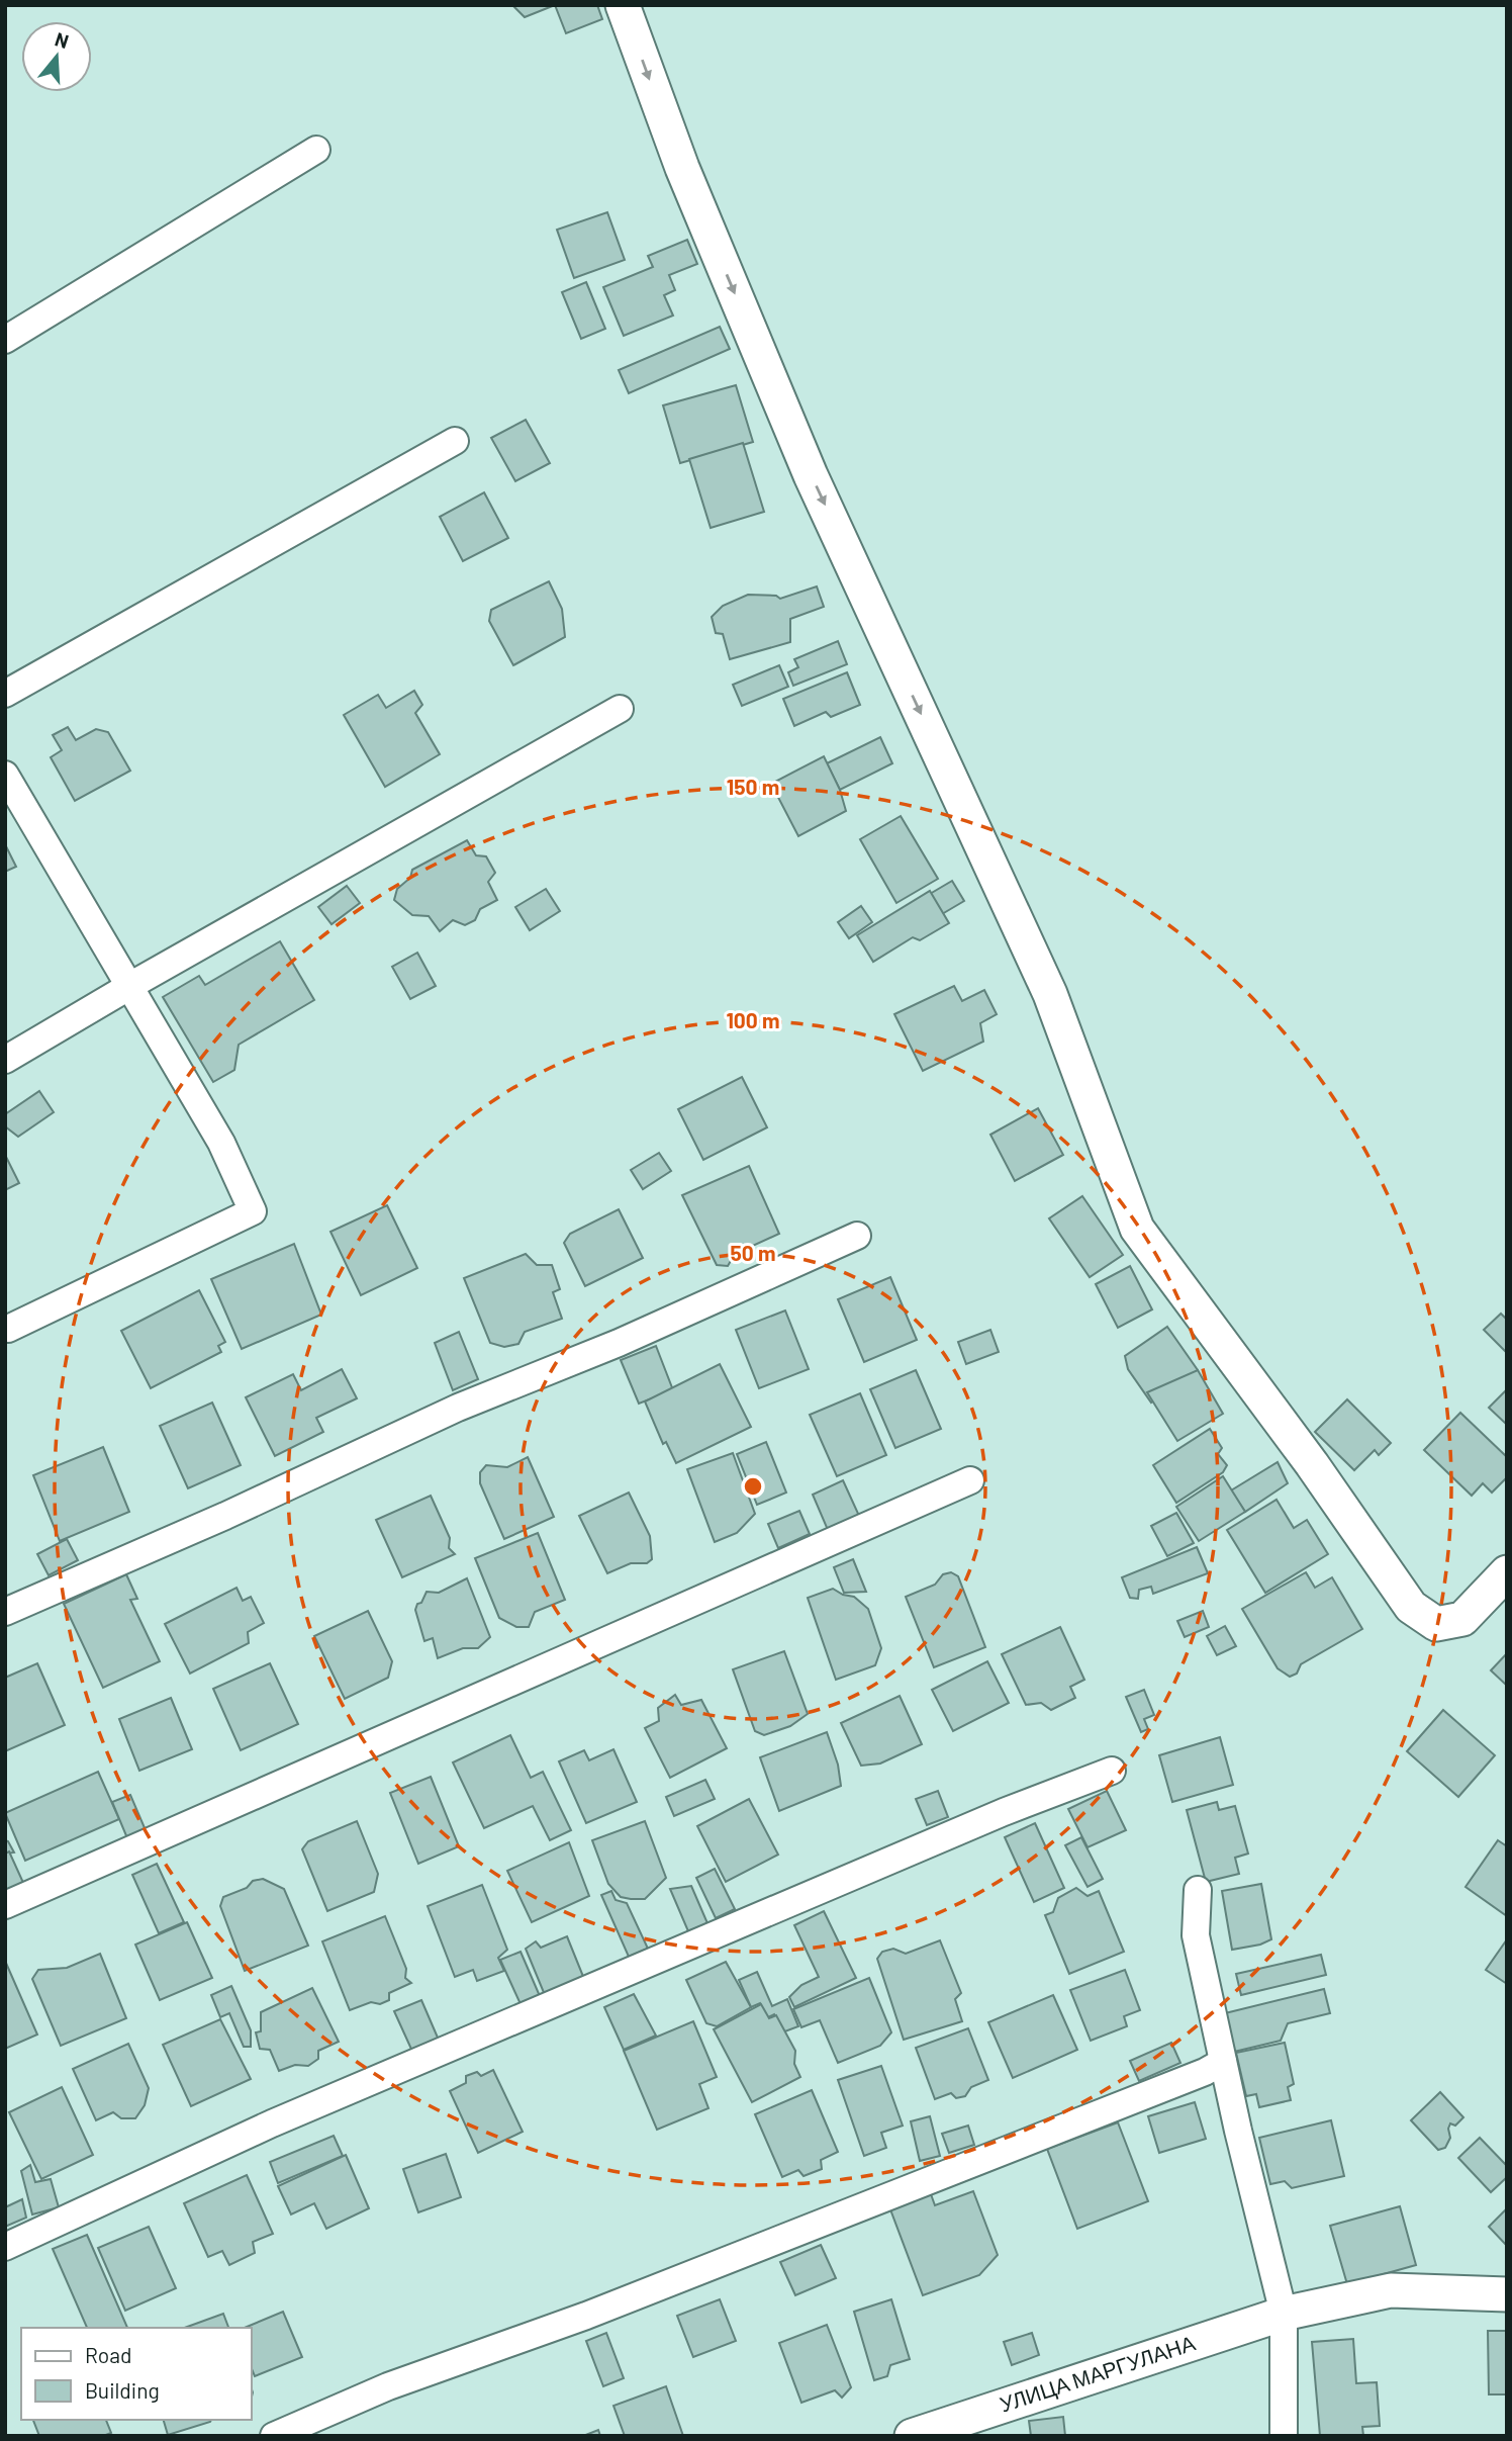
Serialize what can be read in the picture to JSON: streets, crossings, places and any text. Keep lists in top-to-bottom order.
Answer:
{
  "streets": {
    "street": ["УЛИЦА МАРГУЛАНА"]
  },
  "legend": ["Road", "Building"],
  "north": "top",
  "rings": ["150 m", "100 m", "50 m"]
}
